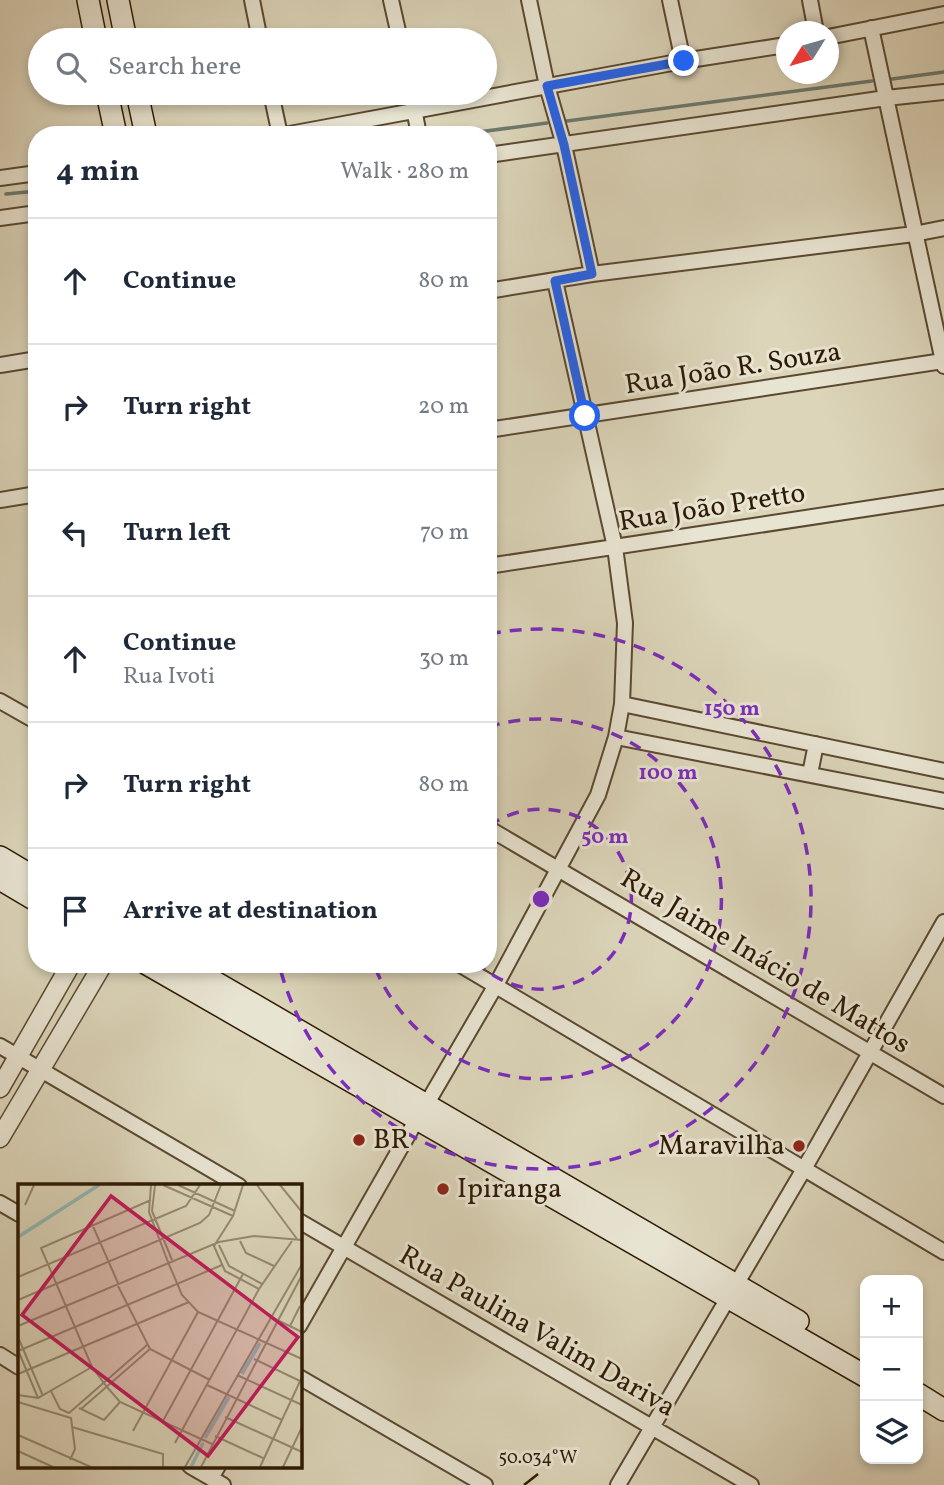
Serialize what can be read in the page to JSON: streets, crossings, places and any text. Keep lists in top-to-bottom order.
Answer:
{
  "streets": {
    "street": [
      "Rua João R. Souza",
      "Rua João Pretto",
      "Rua Jaime Inácio de Mattos",
      "Rua Paulina Valim Dariva"
    ]
  },
  "places": ["BR", "Maravilha", "Ipiranga"],
  "north": "bottom left",
  "page": {
    "search": "Search here",
    "heading": ["4 min", "Walk · 280 m"],
    "list": [
      ["Continue", "80 m"],
      ["Turn right", "20 m"],
      ["Turn left", "70 m"],
      ["Continue", "Rua Ivoti", "30 m"],
      ["Turn right", "80 m"],
      "Arrive at destination"
    ],
    "map_buttons": ["+", "−"]
  },
  "coordinates": ["50.034°W"],
  "rings": ["150 m", "100 m", "50 m"]
}
